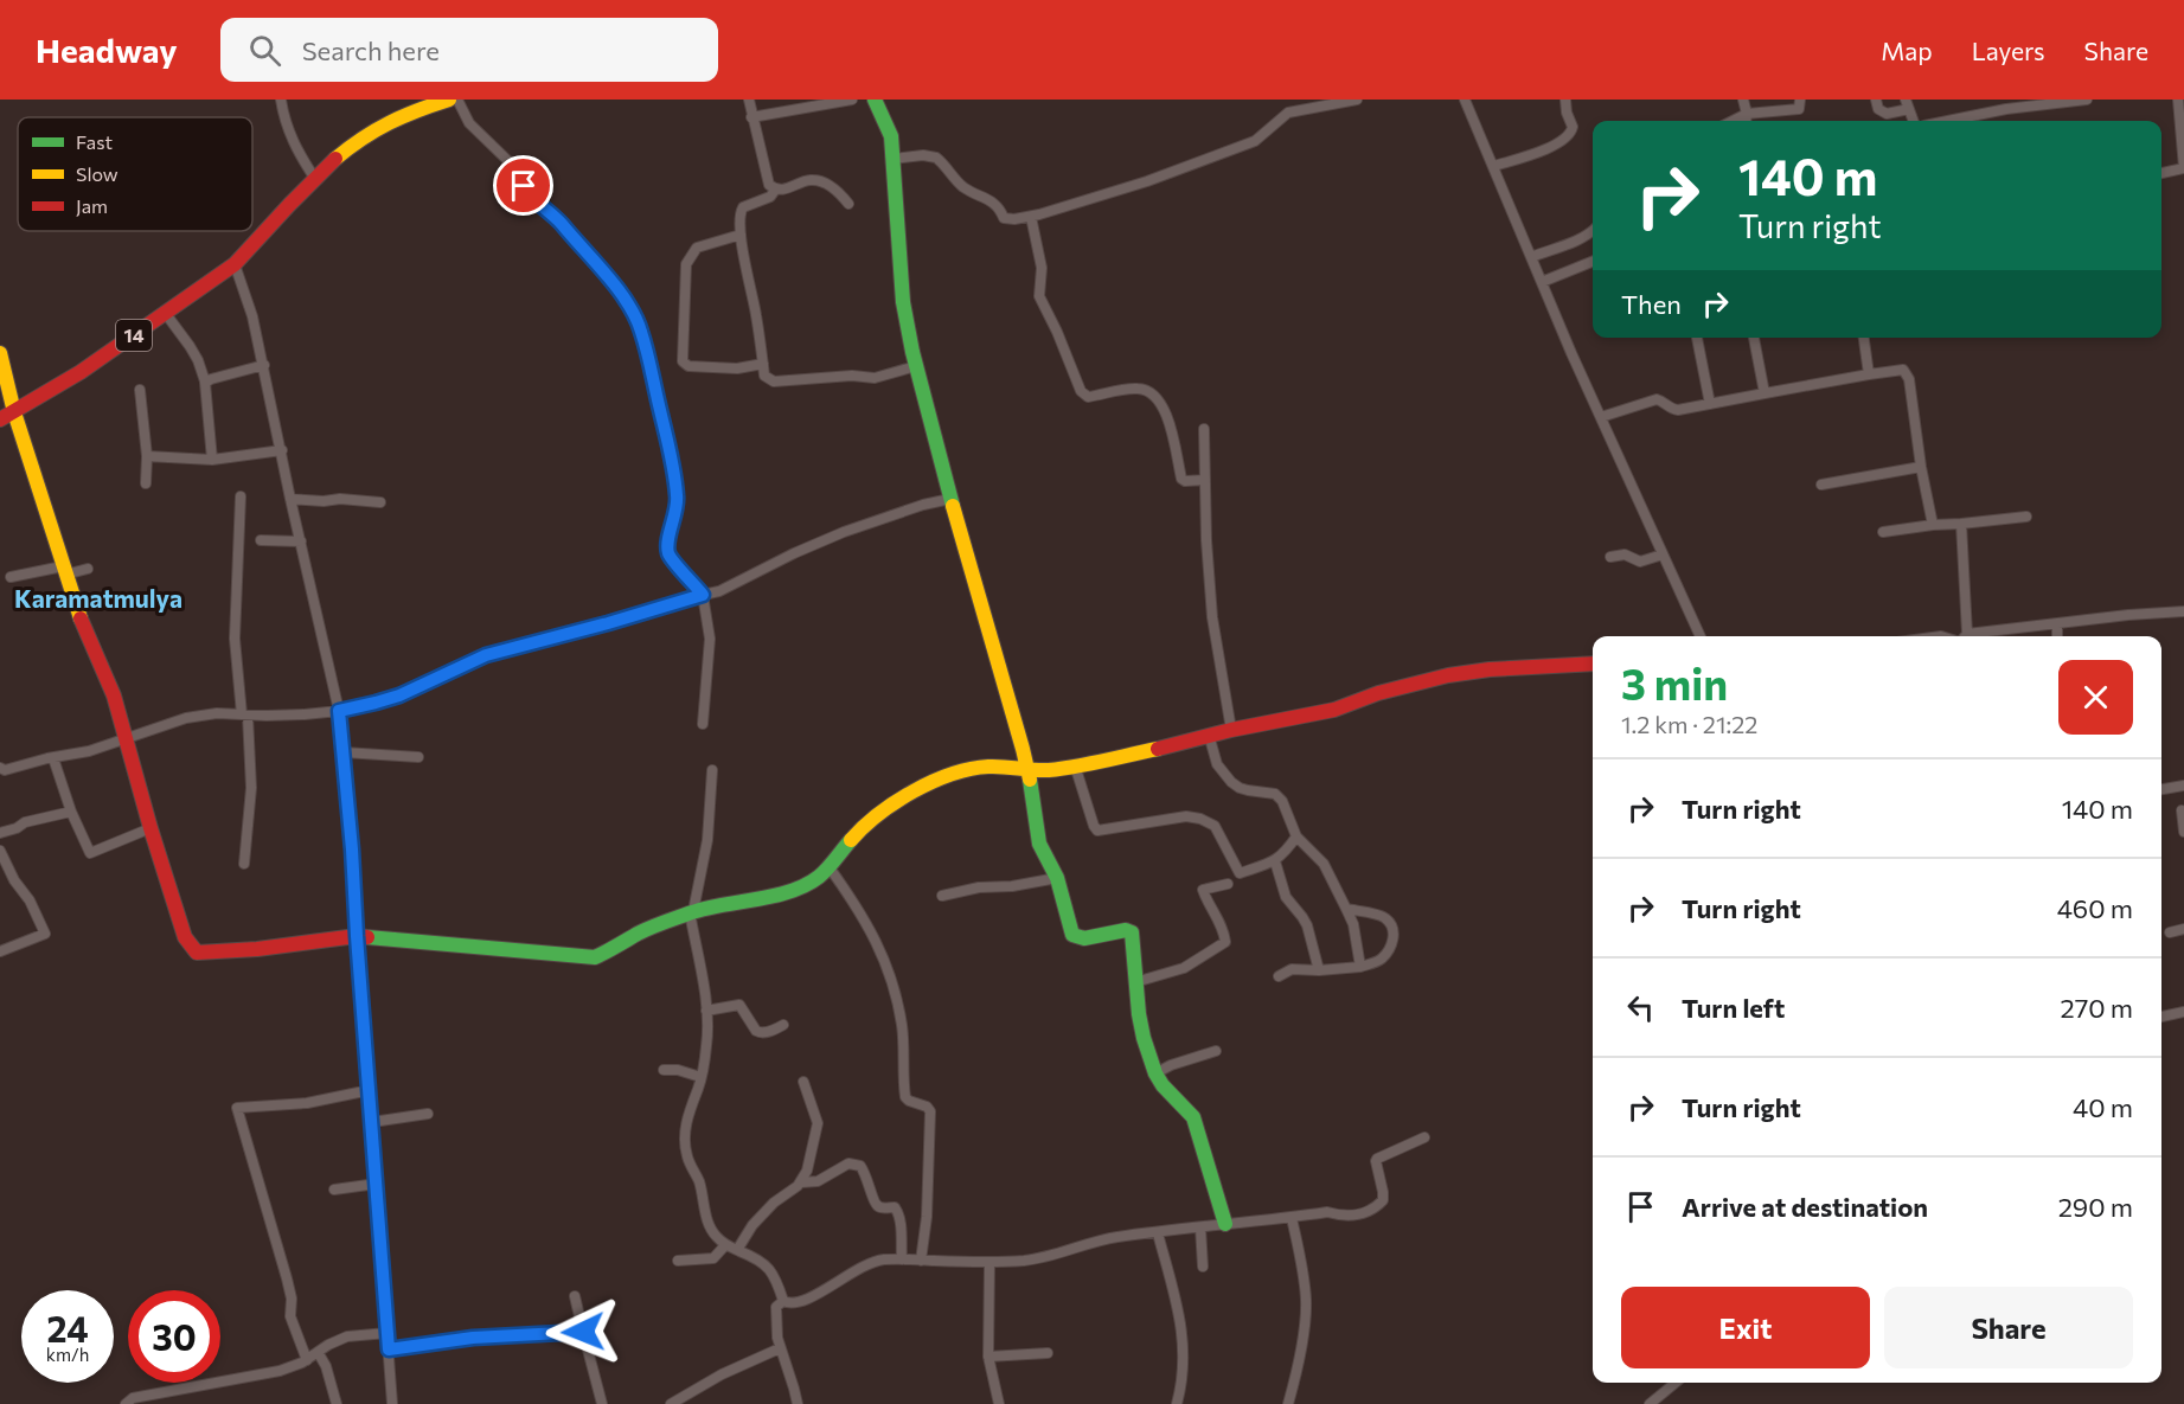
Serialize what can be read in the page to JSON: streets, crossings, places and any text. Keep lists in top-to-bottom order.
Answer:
{
  "streets": {
    "main road": ["14"]
  },
  "districts": ["Karamatmulya"],
  "legend": ["Fast", "Slow", "Jam"],
  "page": {
    "header": "Headway",
    "search": "Search here",
    "nav": ["Map", "Layers", "Share"],
    "turn": ["140 m", "Turn right"],
    "then": "Then",
    "heading": ["3 min", "1.2 km · 21:22"],
    "list": [
      {
        "name": "Turn right",
        "value": "140 m"
      },
      {
        "name": "Turn right",
        "value": "460 m"
      },
      {
        "name": "Turn left",
        "value": "270 m"
      },
      {
        "name": "Turn right",
        "value": "40 m"
      },
      {
        "name": "Arrive at destination",
        "value": "290 m"
      }
    ],
    "buttons": ["Exit", "Share"],
    "speed": "24 km/h",
    "limit": "30"
  }
}
